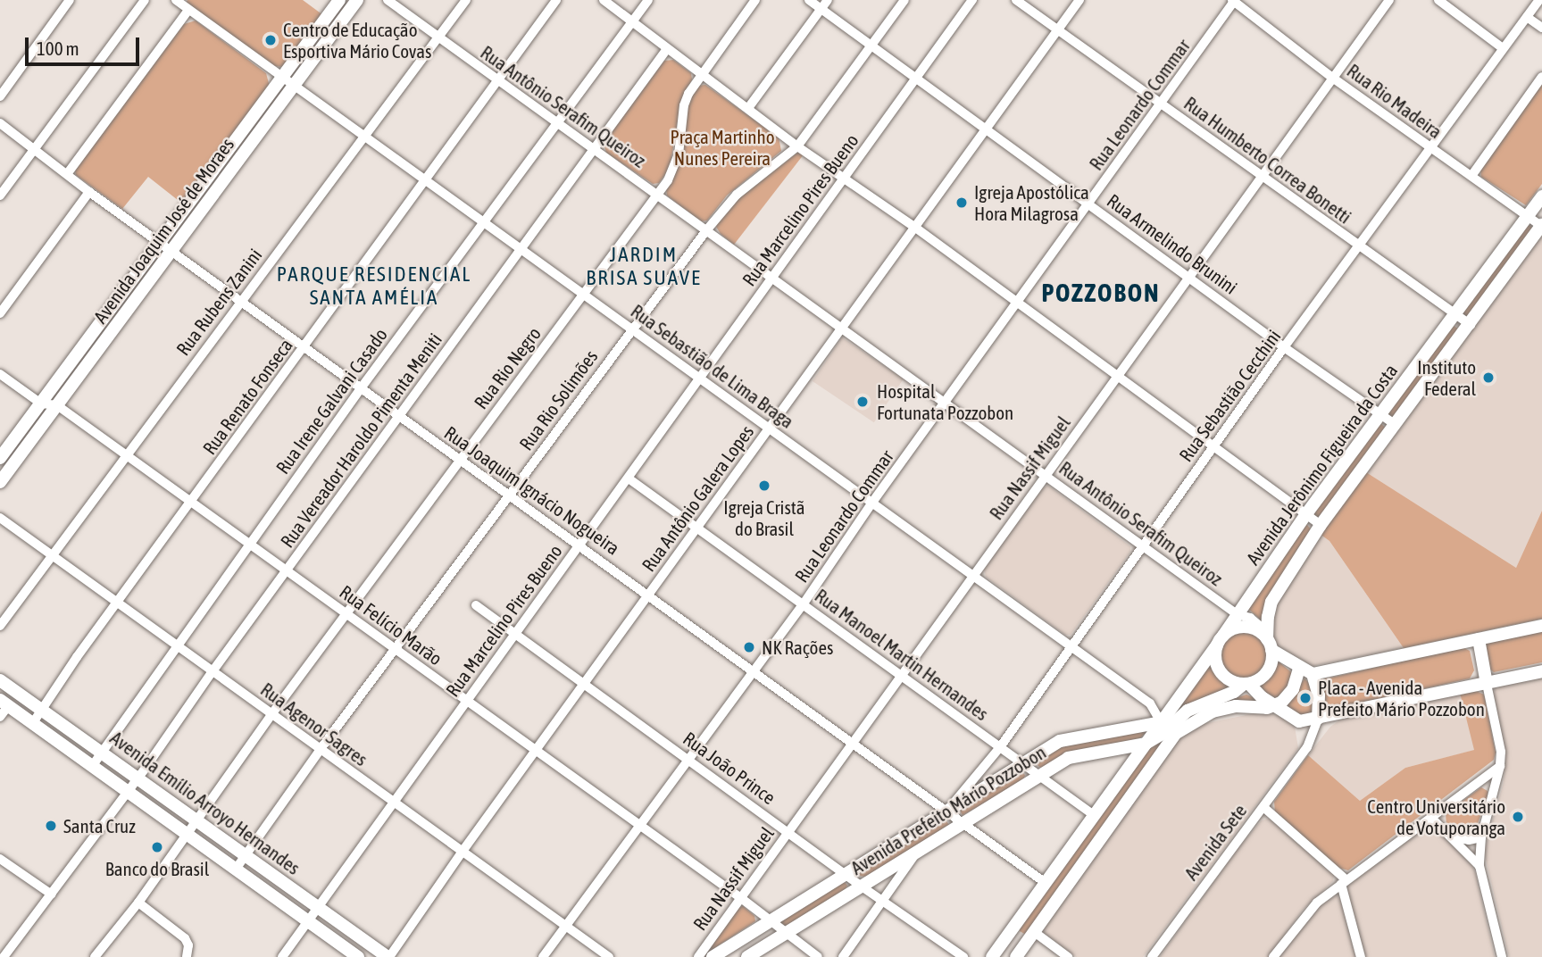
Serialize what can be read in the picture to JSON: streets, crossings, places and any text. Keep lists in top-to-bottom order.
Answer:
{
  "streets": {
    "main road": [
      "Avenida Joaquim José de Moraes",
      "Avenida Jerônimo Figueira da Costa",
      "Avenida Emílio Arroyo Hernandes",
      "Avenida Prefeito Mário Pozzobon"
    ],
    "street": [
      "Rua Rio Madeira",
      "Rua Leonardo Commar",
      "Rua Antônio Serafim Queiroz",
      "Rua Humberto Correa Bonetti",
      "Rua Marcelino Pires Bueno",
      "Rua Armelindo Brunini",
      "Rua Rubens Zanini",
      "Rua Sebastião de Lima Braga",
      "Rua Rio Negro",
      "Rua Sebastião Cecchini",
      "Rua Renato Fonseca",
      "Rua Rio Solimões",
      "Rua Irene Galvani Casado",
      "Rua Vereador Haroldo Pimenta Meniti",
      "Rua Nassif Miguel",
      "Rua Joaquim Ignácio Nogueira",
      "Rua Antônio Galera Lopes",
      "Rua Felício Marão",
      "Rua Manoel Martin Hernandes",
      "Rua Agenor Sagres",
      "Rua João Prince",
      "Avenida Sete"
    ]
  },
  "crossings": [
    ["Rua Rio Madeira", "Rua Leonardo Commar"],
    ["Rua Rio Madeira", "Rua Sebastião Cecchini"],
    ["Rua Rio Madeira", "Avenida Jerônimo Figueira da Costa"],
    ["Rua Rio Madeira", "Rua Nassif Miguel"],
    ["Rua Leonardo Commar", "Rua Antônio Serafim Queiroz"],
    ["Rua Leonardo Commar", "Rua Humberto Correa Bonetti"],
    ["Rua Leonardo Commar", "Rua Armelindo Brunini"],
    ["Rua Leonardo Commar", "Rua Sebastião de Lima Braga"],
    ["Rua Leonardo Commar", "Rua Joaquim Ignácio Nogueira"],
    ["Rua Leonardo Commar", "Rua Felício Marão"],
    ["Rua Leonardo Commar", "Rua Manoel Martin Hernandes"],
    ["Rua Leonardo Commar", "Rua Agenor Sagres"],
    ["Rua Leonardo Commar", "Rua João Prince"],
    ["Rua Antônio Serafim Queiroz", "Rua Marcelino Pires Bueno"],
    ["Rua Antônio Serafim Queiroz", "Rua Rubens Zanini"],
    ["Rua Antônio Serafim Queiroz", "Rua Rio Negro"],
    ["Rua Antônio Serafim Queiroz", "Rua Sebastião Cecchini"],
    ["Rua Antônio Serafim Queiroz", "Rua Renato Fonseca"],
    ["Rua Antônio Serafim Queiroz", "Rua Rio Solimões"],
    ["Rua Antônio Serafim Queiroz", "Rua Irene Galvani Casado"],
    ["Rua Antônio Serafim Queiroz", "Rua Vereador Haroldo Pimenta Meniti"],
    ["Rua Antônio Serafim Queiroz", "Avenida Jerônimo Figueira da Costa"],
    ["Rua Antônio Serafim Queiroz", "Rua Nassif Miguel"],
    ["Rua Antônio Serafim Queiroz", "Rua Antônio Galera Lopes"],
    ["Rua Antônio Serafim Queiroz", "Avenida Prefeito Mário Pozzobon"],
    ["Rua Humberto Correa Bonetti", "Rua Sebastião Cecchini"],
    ["Rua Humberto Correa Bonetti", "Avenida Jerônimo Figueira da Costa"],
    ["Rua Humberto Correa Bonetti", "Rua Nassif Miguel"],
    ["Rua Humberto Correa Bonetti", "Rua Antônio Galera Lopes"],
    ["Rua Marcelino Pires Bueno", "Rua Armelindo Brunini"],
    ["Rua Marcelino Pires Bueno", "Rua Sebastião de Lima Braga"],
    ["Rua Marcelino Pires Bueno", "Rua Joaquim Ignácio Nogueira"],
    ["Rua Marcelino Pires Bueno", "Rua Felício Marão"],
    ["Rua Marcelino Pires Bueno", "Rua Manoel Martin Hernandes"],
    ["Rua Marcelino Pires Bueno", "Rua Agenor Sagres"],
    ["Rua Marcelino Pires Bueno", "Rua João Prince"],
    ["Rua Marcelino Pires Bueno", "Avenida Emílio Arroyo Hernandes"],
    ["Avenida Joaquim José de Moraes", "Rua Sebastião de Lima Braga"],
    ["Avenida Joaquim José de Moraes", "Rua Joaquim Ignácio Nogueira"],
    ["Avenida Joaquim José de Moraes", "Rua Felício Marão"],
    ["Rua Armelindo Brunini", "Rua Sebastião Cecchini"],
    ["Rua Armelindo Brunini", "Rua Rio Solimões"],
    ["Rua Armelindo Brunini", "Avenida Jerônimo Figueira da Costa"],
    ["Rua Armelindo Brunini", "Rua Nassif Miguel"],
    ["Rua Armelindo Brunini", "Rua Antônio Galera Lopes"],
    ["Rua Rubens Zanini", "Rua Sebastião de Lima Braga"],
    ["Rua Rubens Zanini", "Rua Joaquim Ignácio Nogueira"],
    ["Rua Rubens Zanini", "Rua Felício Marão"],
    ["Rua Rubens Zanini", "Rua Agenor Sagres"],
    ["Rua Sebastião de Lima Braga", "Rua Rio Negro"],
    ["Rua Sebastião de Lima Braga", "Rua Sebastião Cecchini"],
    ["Rua Sebastião de Lima Braga", "Rua Renato Fonseca"],
    ["Rua Sebastião de Lima Braga", "Rua Rio Solimões"],
    ["Rua Sebastião de Lima Braga", "Rua Irene Galvani Casado"],
    ["Rua Sebastião de Lima Braga", "Rua Vereador Haroldo Pimenta Meniti"],
    ["Rua Sebastião de Lima Braga", "Avenida Jerônimo Figueira da Costa"],
    ["Rua Sebastião de Lima Braga", "Rua Nassif Miguel"],
    ["Rua Sebastião de Lima Braga", "Rua Antônio Galera Lopes"],
    ["Rua Sebastião de Lima Braga", "Avenida Prefeito Mário Pozzobon"],
    ["Rua Rio Negro", "Rua Joaquim Ignácio Nogueira"],
    ["Rua Rio Negro", "Rua Felício Marão"],
    ["Rua Rio Negro", "Rua Agenor Sagres"],
    ["Rua Rio Negro", "Avenida Emílio Arroyo Hernandes"],
    ["Rua Sebastião Cecchini", "Rua Joaquim Ignácio Nogueira"],
    ["Rua Sebastião Cecchini", "Rua Manoel Martin Hernandes"],
    ["Rua Sebastião Cecchini", "Avenida Prefeito Mário Pozzobon"],
    ["Rua Renato Fonseca", "Rua Joaquim Ignácio Nogueira"],
    ["Rua Renato Fonseca", "Rua Felício Marão"],
    ["Rua Renato Fonseca", "Rua Agenor Sagres"],
    ["Rua Renato Fonseca", "Avenida Emílio Arroyo Hernandes"],
    ["Rua Rio Solimões", "Rua Joaquim Ignácio Nogueira"],
    ["Rua Rio Solimões", "Rua Felício Marão"],
    ["Rua Rio Solimões", "Rua Agenor Sagres"],
    ["Rua Rio Solimões", "Avenida Emílio Arroyo Hernandes"],
    ["Rua Irene Galvani Casado", "Rua Joaquim Ignácio Nogueira"],
    ["Rua Irene Galvani Casado", "Rua Felício Marão"],
    ["Rua Irene Galvani Casado", "Rua Agenor Sagres"],
    ["Rua Irene Galvani Casado", "Avenida Emílio Arroyo Hernandes"],
    ["Rua Vereador Haroldo Pimenta Meniti", "Rua Joaquim Ignácio Nogueira"],
    ["Rua Vereador Haroldo Pimenta Meniti", "Rua Felício Marão"],
    ["Rua Vereador Haroldo Pimenta Meniti", "Rua Agenor Sagres"],
    ["Rua Vereador Haroldo Pimenta Meniti", "Avenida Emílio Arroyo Hernandes"],
    ["Avenida Jerônimo Figueira da Costa", "Rua Joaquim Ignácio Nogueira"],
    ["Avenida Jerônimo Figueira da Costa", "Rua Manoel Martin Hernandes"],
    ["Avenida Jerônimo Figueira da Costa", "Avenida Prefeito Mário Pozzobon"],
    ["Rua Nassif Miguel", "Rua Joaquim Ignácio Nogueira"],
    ["Rua Nassif Miguel", "Rua Felício Marão"],
    ["Rua Nassif Miguel", "Rua Manoel Martin Hernandes"],
    ["Rua Nassif Miguel", "Rua João Prince"],
    ["Rua Joaquim Ignácio Nogueira", "Rua Antônio Galera Lopes"],
    ["Rua Joaquim Ignácio Nogueira", "Avenida Prefeito Mário Pozzobon"],
    ["Rua Antônio Galera Lopes", "Rua Felício Marão"],
    ["Rua Antônio Galera Lopes", "Rua Manoel Martin Hernandes"],
    ["Rua Antônio Galera Lopes", "Rua Agenor Sagres"],
    ["Rua Antônio Galera Lopes", "Rua João Prince"],
    ["Rua Antônio Galera Lopes", "Avenida Emílio Arroyo Hernandes"],
    ["Rua Felício Marão", "Avenida Prefeito Mário Pozzobon"],
    ["Rua Manoel Martin Hernandes", "Avenida Prefeito Mário Pozzobon"],
    ["Rua João Prince", "Avenida Prefeito Mário Pozzobon"]
  ],
  "districts": ["JARDIM BRISA SUAVE", "PARQUE RESIDENCIAL SANTA AMÉLIA", "POZZOBON"],
  "parks": ["Praça Martinho Nunes Pereira"],
  "places": [
    "Centro de Educação Esportiva Mário Covas",
    "Igreja Apostólica Hora Milagrosa",
    "Instituto Federal",
    "Hospital Fortunata Pozzobon",
    "Igreja Cristã do Brasil",
    "NK Rações",
    "Placa - Avenida Prefeito Mário Pozzobon",
    "Centro Universitário de Votuporanga",
    "Santa Cruz",
    "Banco do Brasil"
  ],
  "scale_bar": "100 m"
}
